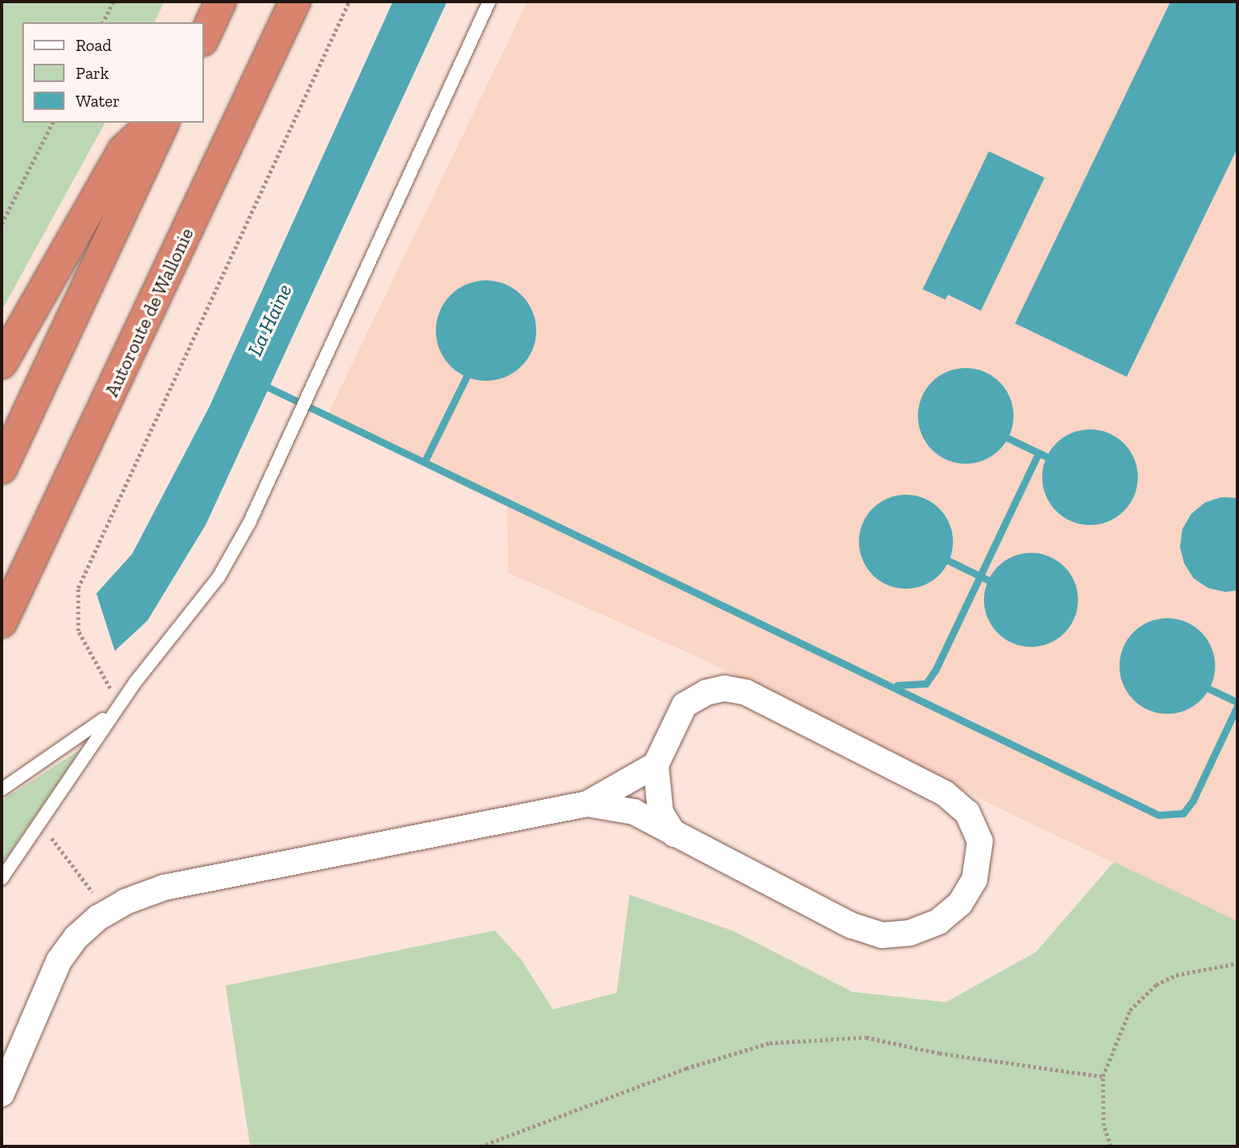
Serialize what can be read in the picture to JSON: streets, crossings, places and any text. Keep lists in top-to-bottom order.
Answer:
{
  "streets": {
    "highway": ["Autoroute de Wallonie"]
  },
  "water": ["La Haine"],
  "legend": ["Road", "Park", "Water"]
}
